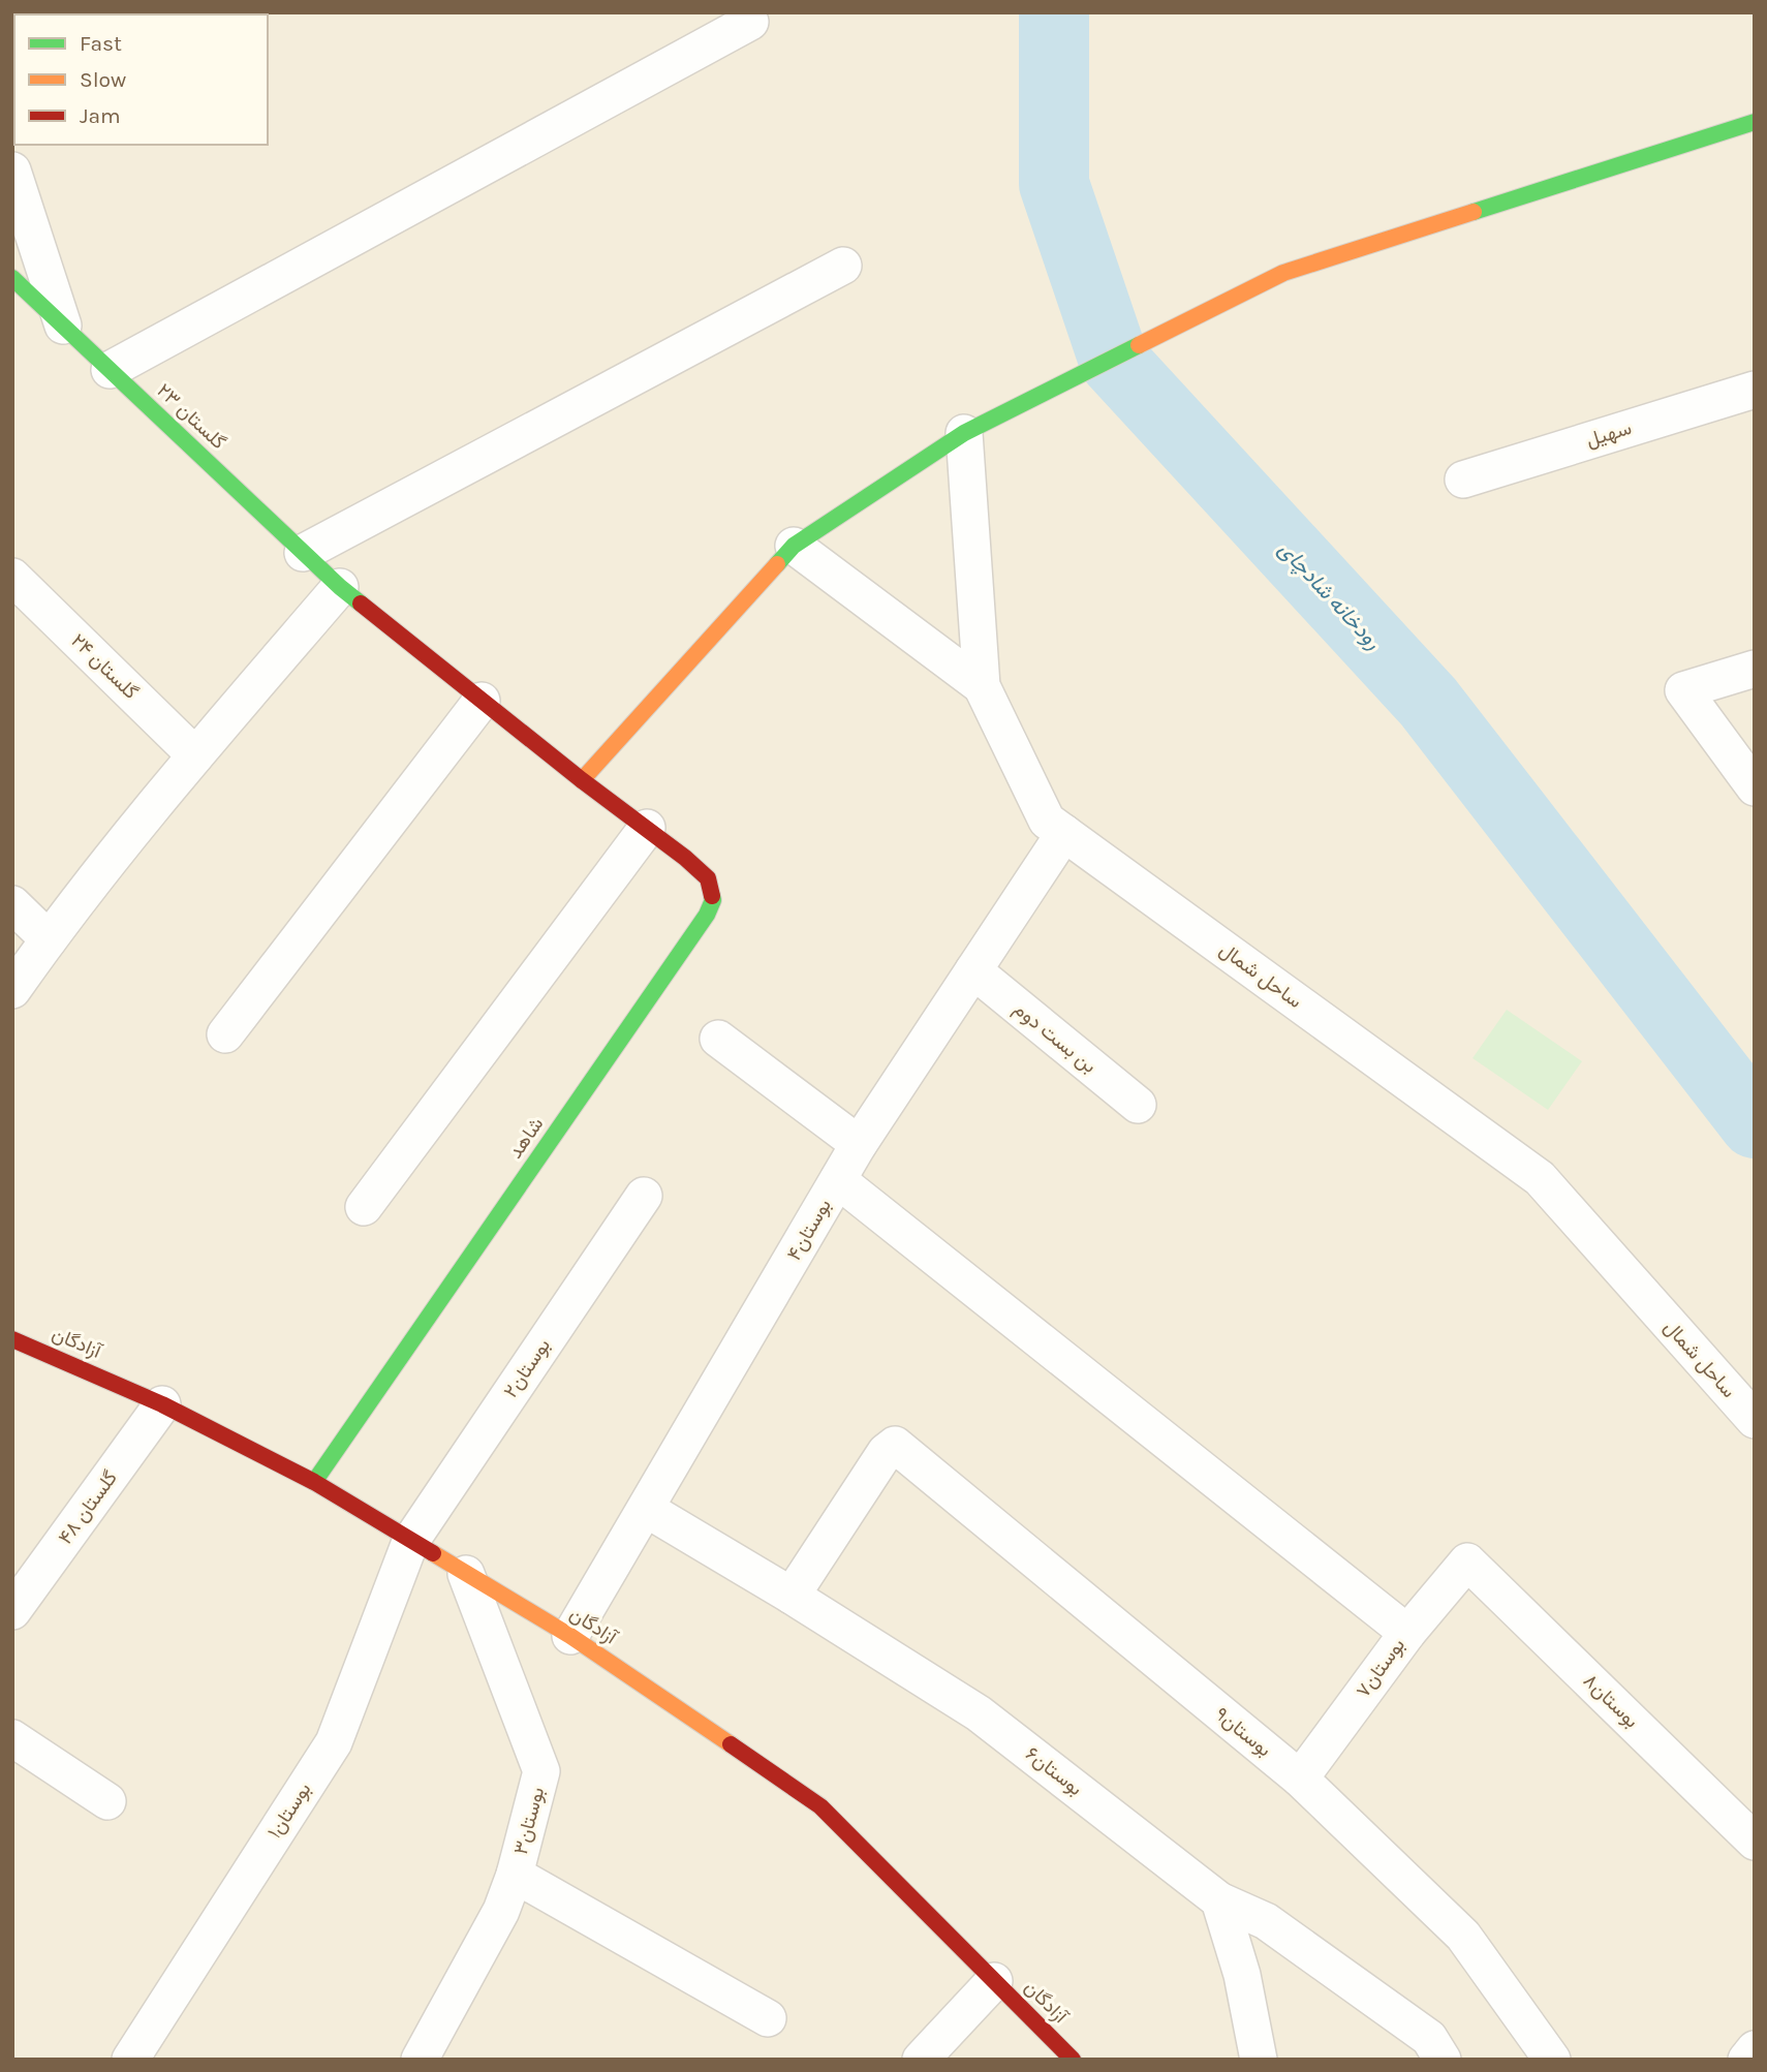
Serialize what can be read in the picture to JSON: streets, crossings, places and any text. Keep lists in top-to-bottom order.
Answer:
{
  "streets": {
    "street": [
      "گلستان ۲۳",
      "سهیل",
      "گلستان ۲۴",
      "ساحل شمال",
      "بن بست دوم",
      "شاهد",
      "بوستان۴",
      "آزادگان",
      "بوستان۲",
      "گلستان ۴۸",
      "بوستان۷",
      "بوستان۸",
      "بوستان۹",
      "بوستان۶",
      "بوستان۱",
      "بوستان۳"
    ]
  },
  "crossings": [
    ["گلستان ۲۳", "شاهد"],
    ["ساحل شمال", "بوستان۴"],
    ["بن بست دوم", "بوستان۴"],
    ["شاهد", "آزادگان"],
    ["بوستان۴", "آزادگان"],
    ["بوستان۴", "بوستان۶"],
    ["آزادگان", "بوستان۲"],
    ["آزادگان", "گلستان ۴۸"],
    ["آزادگان", "بوستان۱"],
    ["آزادگان", "بوستان۳"],
    ["بوستان۲", "بوستان۱"],
    ["بوستان۷", "بوستان۸"],
    ["بوستان۷", "بوستان۹"],
    ["بوستان۹", "بوستان۶"]
  ],
  "water": ["رودخانه شادچای"],
  "legend": ["Fast", "Slow", "Jam"]
}
